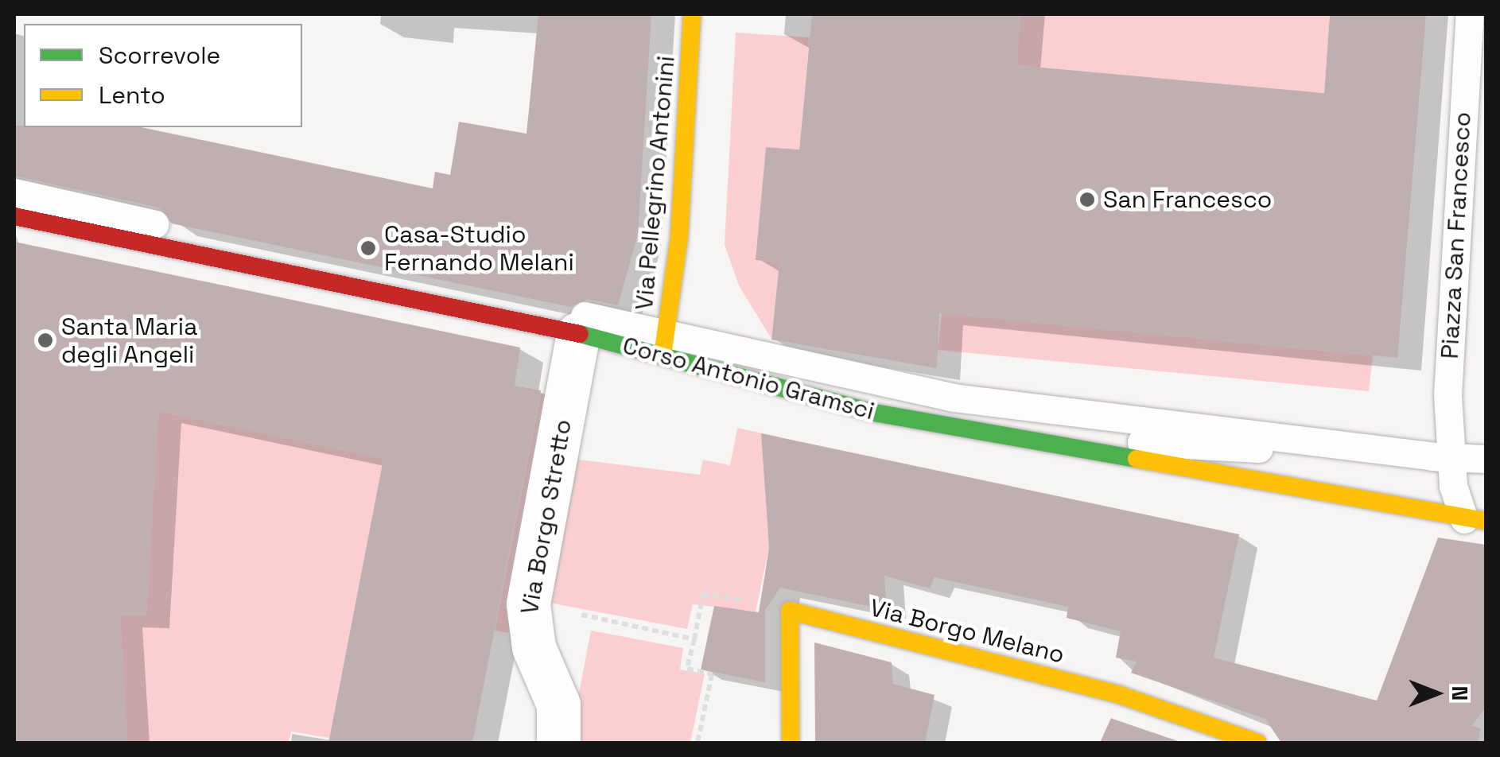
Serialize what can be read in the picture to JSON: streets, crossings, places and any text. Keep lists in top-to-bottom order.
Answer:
{
  "streets": {
    "street": [
      "Via Pellegrino Antonini",
      "Corso Antonio Gramsci",
      "Via Borgo Stretto",
      "Via Borgo Melano"
    ],
    "lane": ["Piazza San Francesco"]
  },
  "crossings": [
    ["Via Pellegrino Antonini", "Corso Antonio Gramsci"],
    ["Piazza San Francesco", "Corso Antonio Gramsci"],
    ["Corso Antonio Gramsci", "Via Borgo Stretto"]
  ],
  "places": ["San Francesco", "Casa-Studio Fernando Melani", "Santa Maria degli Angeli"],
  "legend": ["Scorrevole", "Lento"],
  "north": "right"
}
